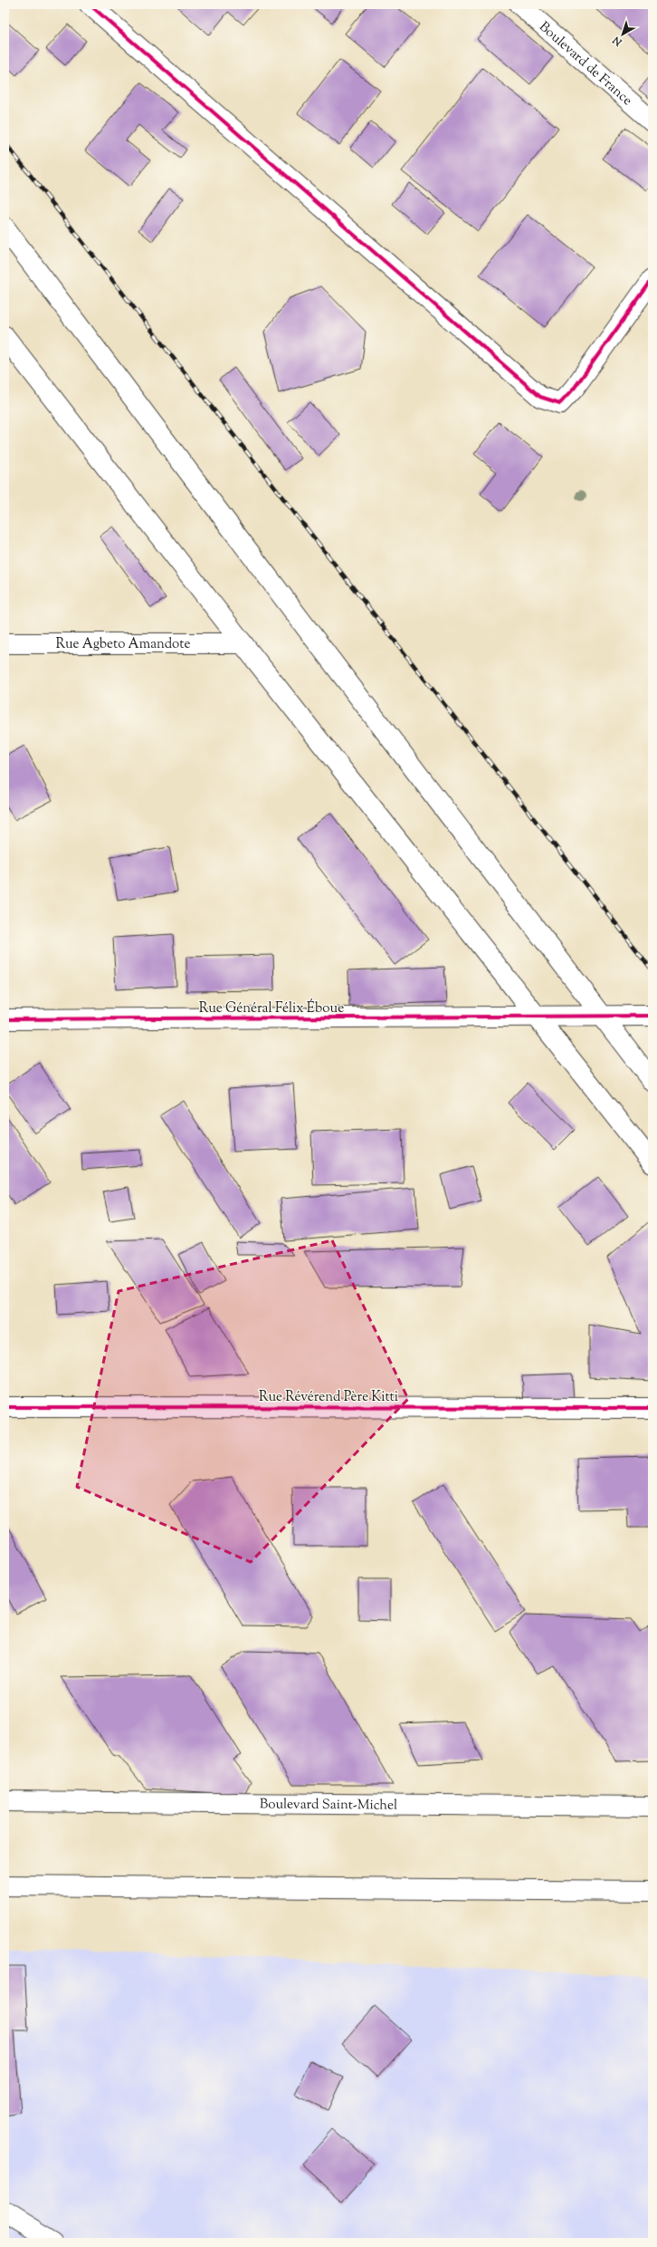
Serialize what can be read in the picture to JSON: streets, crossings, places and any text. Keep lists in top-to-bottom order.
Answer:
{
  "streets": {
    "main road": [
      "Boulevard de France",
      "Rue Agbeto Amandote",
      "Rue Général Félix Éboue",
      "Rue Révérend Père Kitti",
      "Boulevard Saint-Michel"
    ]
  },
  "north": "bottom left"
}
